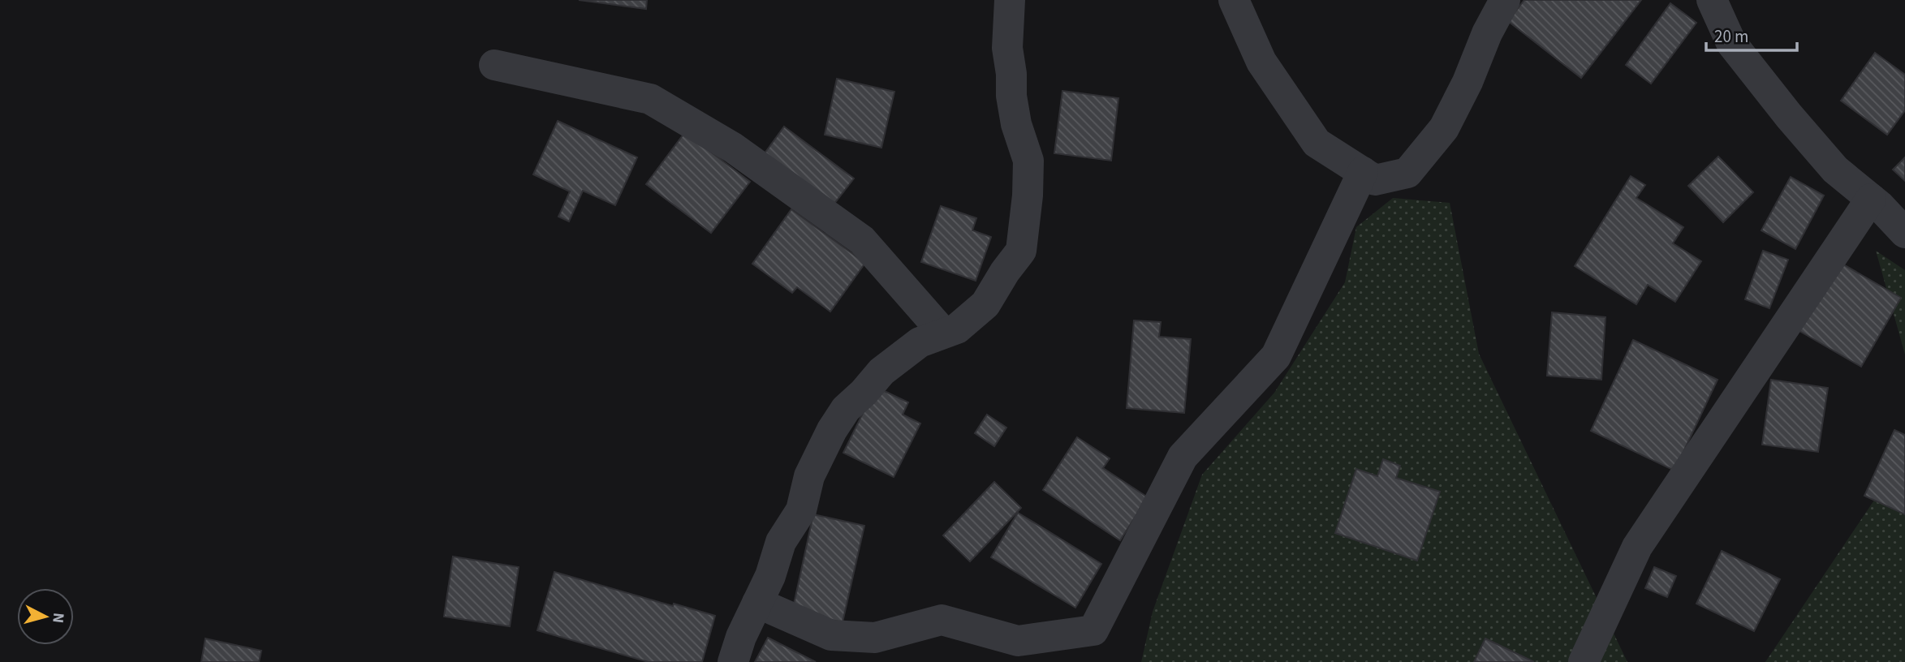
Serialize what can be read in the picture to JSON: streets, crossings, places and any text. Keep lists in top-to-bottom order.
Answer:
{
  "scale_bar": "20 m",
  "north": "right"
}
